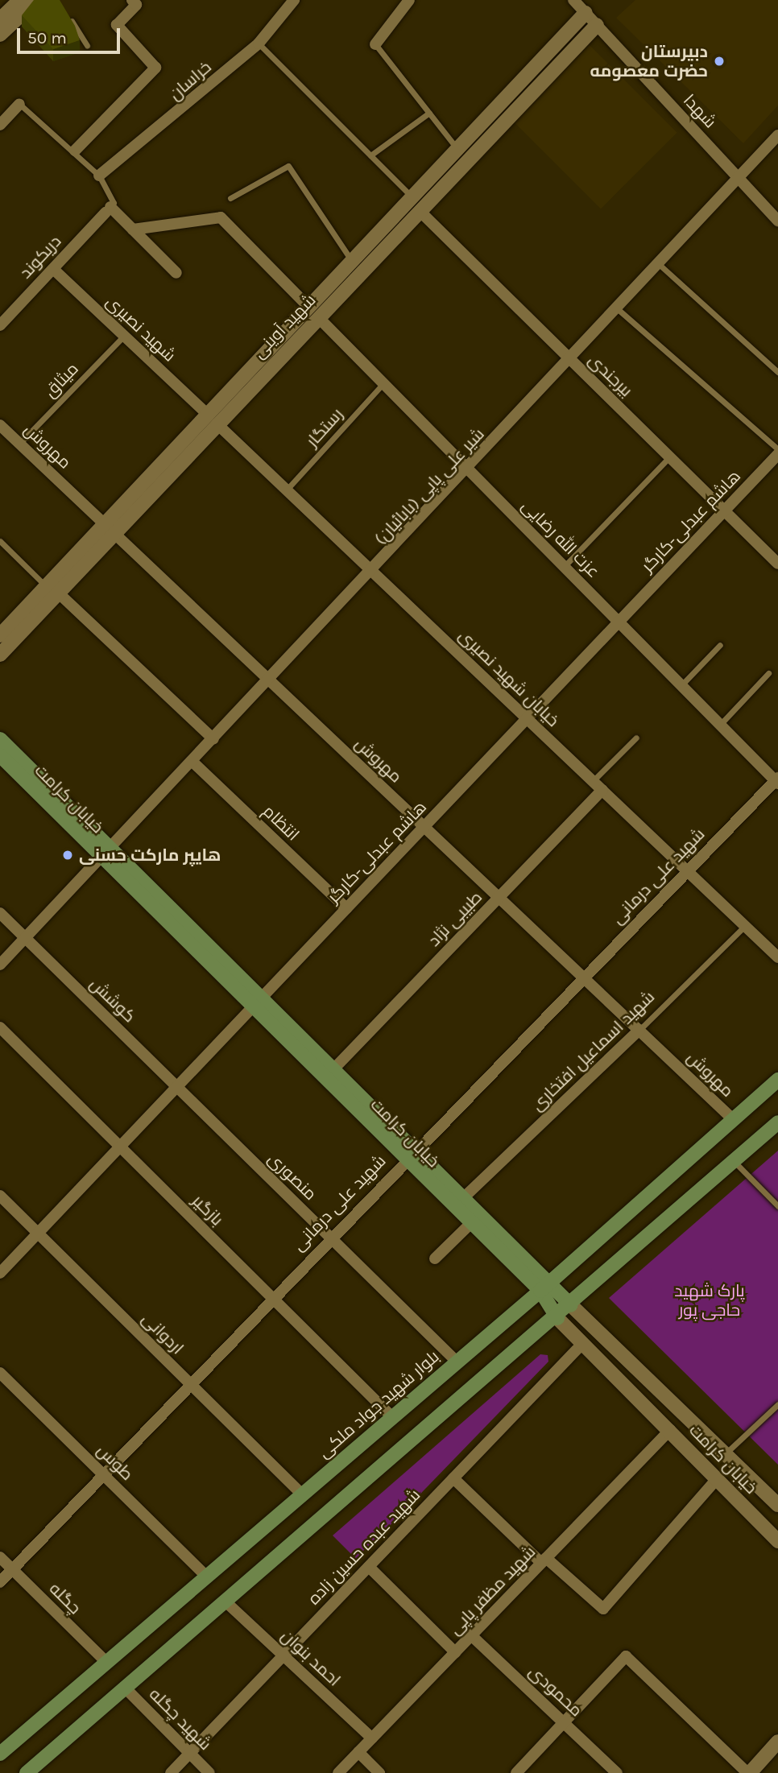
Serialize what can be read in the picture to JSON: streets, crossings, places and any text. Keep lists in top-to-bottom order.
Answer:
{
  "streets": {
    "main road": ["خیابان کرامت", "بلوار شهید جواد ملکی"],
    "street": [
      "خراسان",
      "شهدا",
      "دریکوند",
      "شهید آوینی",
      "شهید نصیری",
      "بیرجندی",
      "مهروش",
      "شیر علی پاپی (بابائیان)",
      "هاشم عبدلی-کارگر",
      "عزت الله رضایی",
      "خیابان شهید نصیری",
      "انتظام",
      "شهید علی درمانی",
      "طبیبی نژاد",
      "کوشش",
      "شهید اسماعیل افتخاری",
      "منصوری",
      "بازگیر",
      "اردوانی",
      "طوس",
      "شهید عبده حسین زاده",
      "شهید مظفر پاپی",
      "چگله",
      "احمد بنوان",
      "محمودی",
      "شهید چگله"
    ],
    "lane": ["میثاق", "رستگار"]
  },
  "crossings": [
    ["شهدا", "شهید آوینی"],
    ["شهدا", "شیر علی پاپی (بابائیان)"],
    ["دریکوند", "شهید نصیری"],
    ["شهید آوینی", "شهید نصیری"],
    ["شهید آوینی", "بیرجندی"],
    ["شهید آوینی", "مهروش"],
    ["شهید آوینی", "عزت الله رضایی"],
    ["شهید آوینی", "خیابان شهید نصیری"],
    ["شهید نصیری", "میثاق"],
    ["بیرجندی", "شیر علی پاپی (بابائیان)"],
    ["بیرجندی", "هاشم عبدلی-کارگر"],
    ["میثاق", "مهروش"],
    ["رستگار", "عزت الله رضایی"],
    ["رستگار", "خیابان شهید نصیری"],
    ["مهروش", "شیر علی پاپی (بابائیان)"],
    ["مهروش", "هاشم عبدلی-کارگر"],
    ["مهروش", "شهید علی درمانی"],
    ["مهروش", "طبیبی نژاد"],
    ["مهروش", "شهید اسماعیل افتخاری"],
    ["مهروش", "بلوار شهید جواد ملکی"],
    ["شیر علی پاپی (بابائیان)", "عزت الله رضایی"],
    ["شیر علی پاپی (بابائیان)", "خیابان شهید نصیری"],
    ["شیر علی پاپی (بابائیان)", "خیابان کرامت"],
    ["شیر علی پاپی (بابائیان)", "انتظام"],
    ["شیر علی پاپی (بابائیان)", "کوشش"],
    ["هاشم عبدلی-کارگر", "عزت الله رضایی"],
    ["هاشم عبدلی-کارگر", "خیابان شهید نصیری"],
    ["هاشم عبدلی-کارگر", "خیابان کرامت"],
    ["هاشم عبدلی-کارگر", "انتظام"],
    ["هاشم عبدلی-کارگر", "کوشش"],
    ["هاشم عبدلی-کارگر", "منصوری"],
    ["هاشم عبدلی-کارگر", "بازگیر"],
    ["هاشم عبدلی-کارگر", "اردوانی"],
    ["عزت الله رضایی", "شهید علی درمانی"],
    ["خیابان شهید نصیری", "شهید علی درمانی"],
    ["خیابان شهید نصیری", "طبیبی نژاد"],
    ["خیابان شهید نصیری", "شهید اسماعیل افتخاری"],
    ["خیابان کرامت", "شهید علی درمانی"],
    ["خیابان کرامت", "طبیبی نژاد"],
    ["خیابان کرامت", "شهید اسماعیل افتخاری"],
    ["خیابان کرامت", "بلوار شهید جواد ملکی"],
    ["خیابان کرامت", "شهید عبده حسین زاده"],
    ["خیابان کرامت", "شهید مظفر پاپی"],
    ["شهید علی درمانی", "منصوری"],
    ["شهید علی درمانی", "بازگیر"],
    ["شهید علی درمانی", "اردوانی"],
    ["شهید علی درمانی", "طوس"],
    ["شهید علی درمانی", "چگله"],
    ["کوشش", "منصوری"],
    ["منصوری", "بلوار شهید جواد ملکی"],
    ["بازگیر", "بلوار شهید جواد ملکی"],
    ["اردوانی", "بلوار شهید جواد ملکی"],
    ["بلوار شهید جواد ملکی", "طوس"],
    ["بلوار شهید جواد ملکی", "چگله"],
    ["شهید عبده حسین زاده", "احمد بنوان"],
    ["شهید عبده حسین زاده", "شهید چگله"],
    ["شهید مظفر پاپی", "احمد بنوان"],
    ["شهید مظفر پاپی", "محمودی"]
  ],
  "parks": ["پارک شهید حاجی پور"],
  "places": ["دبیرستان حضرت معصومه", "هایپر مارکت حسنی"],
  "scale_bar": "50 m"
}
